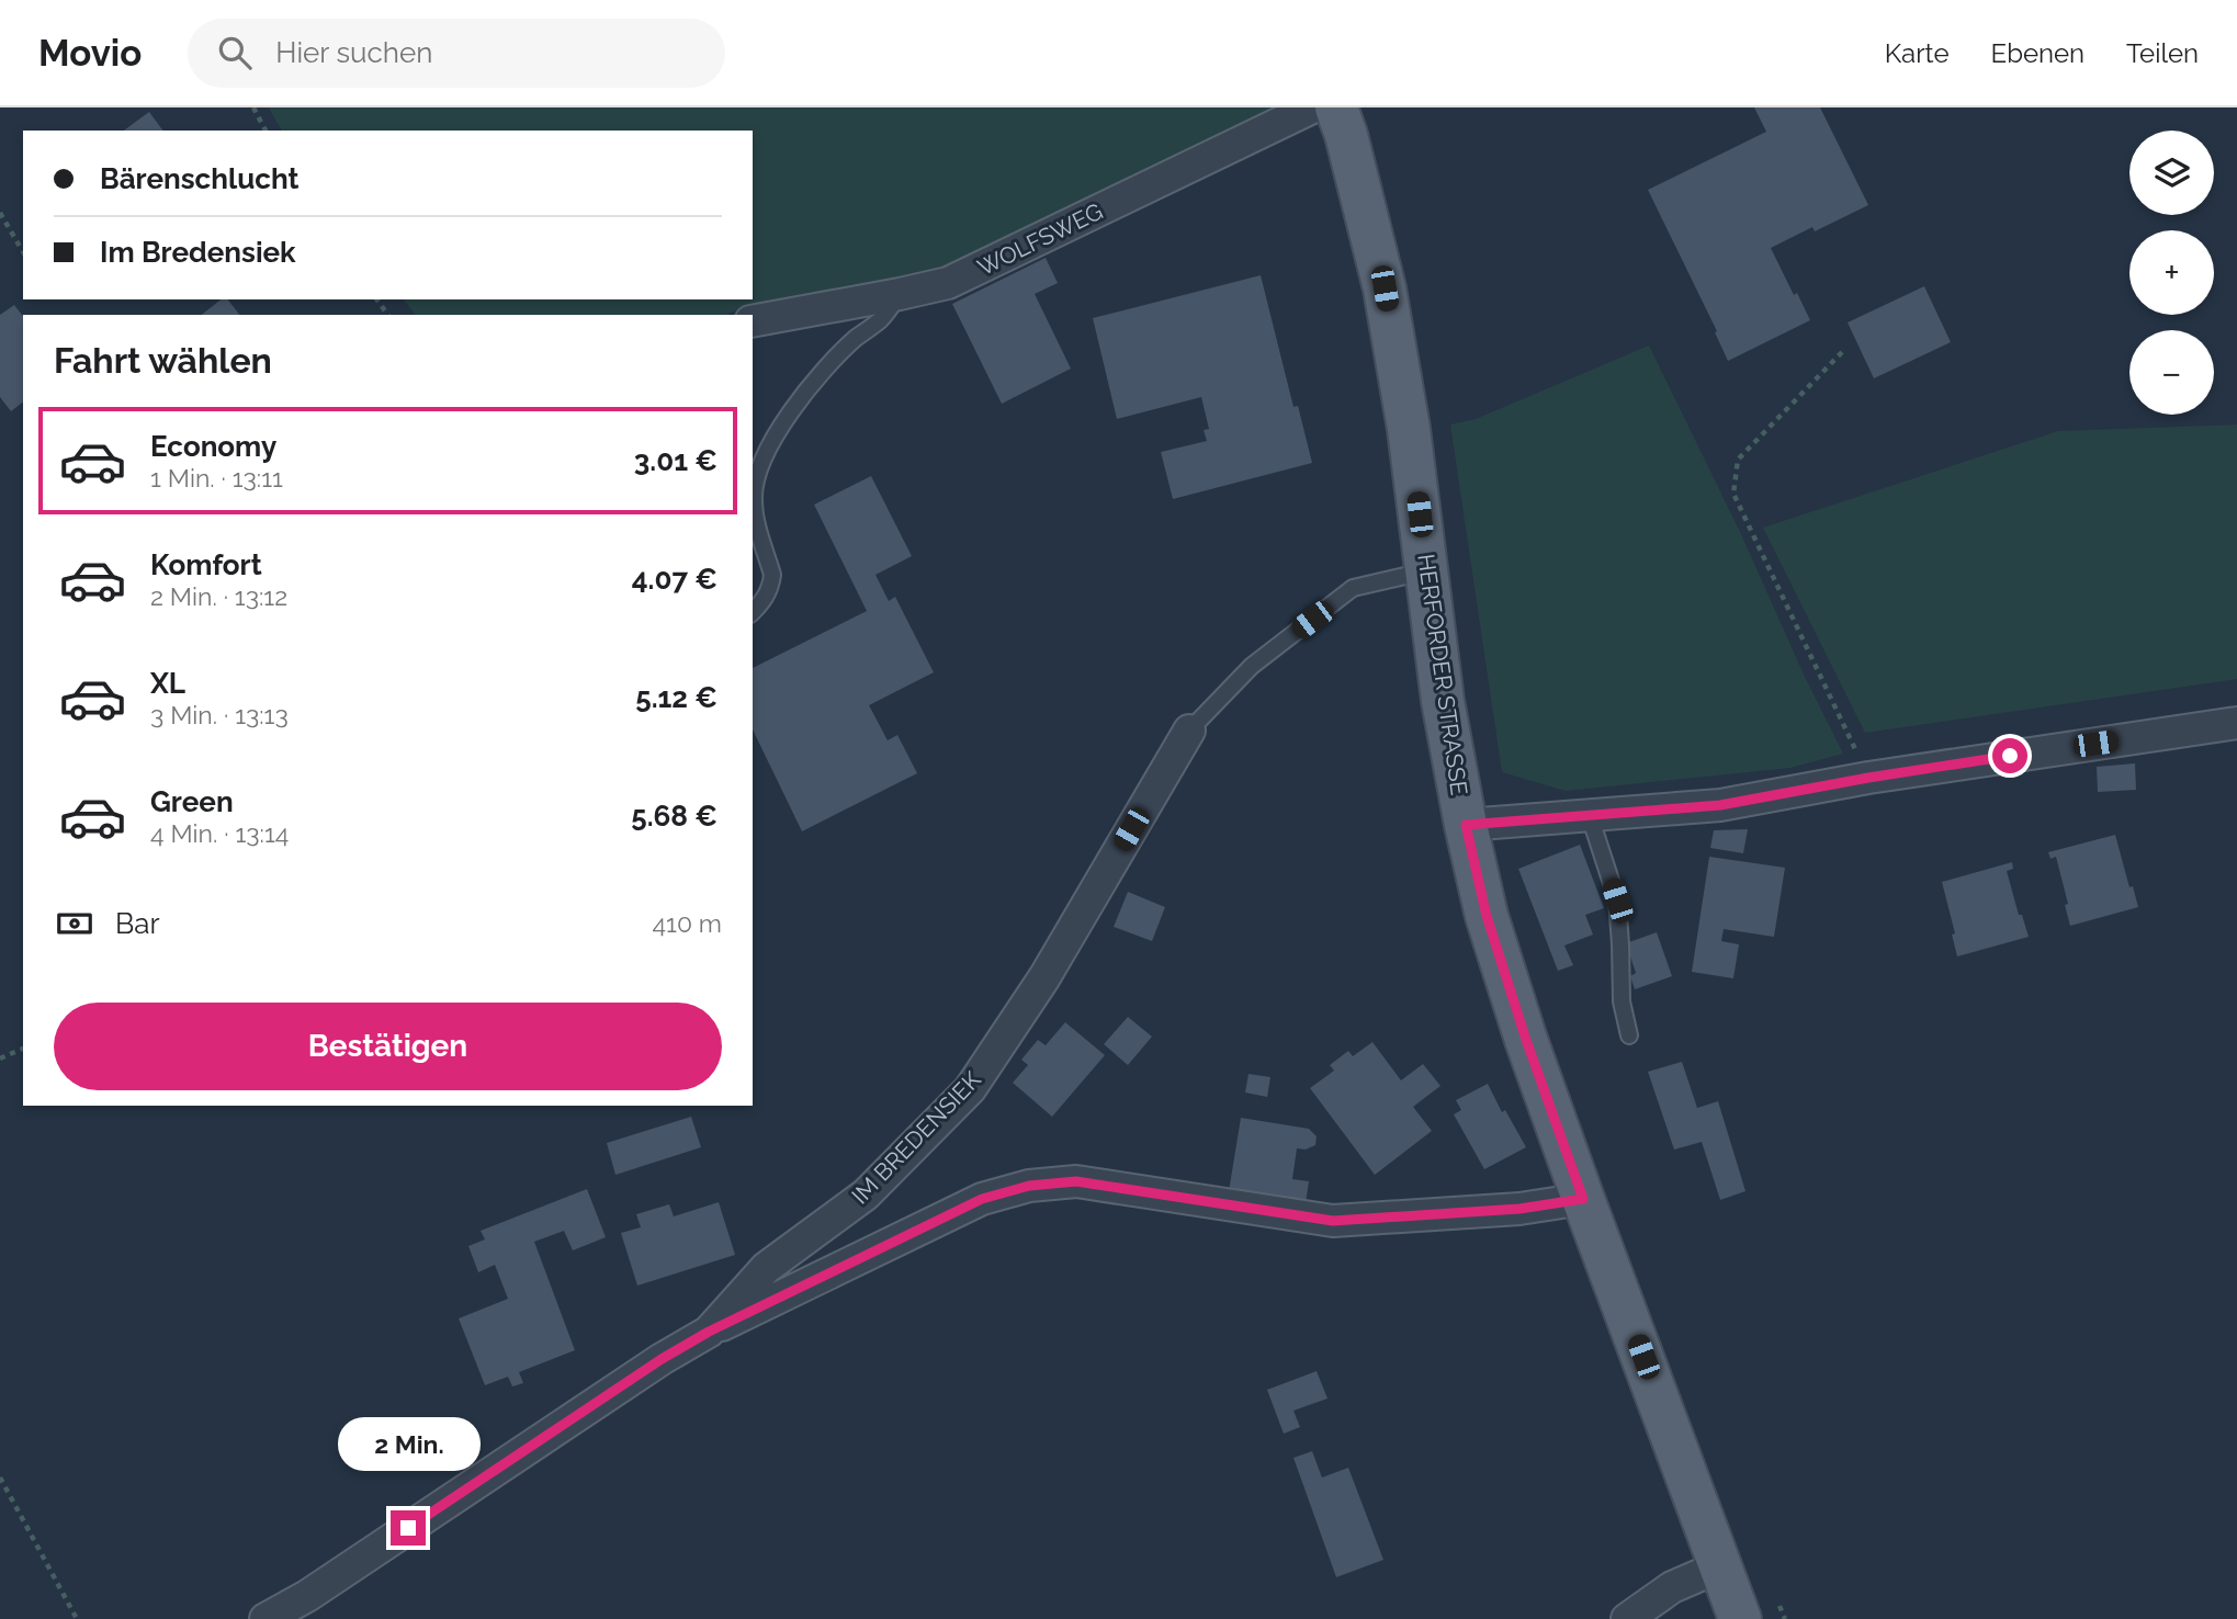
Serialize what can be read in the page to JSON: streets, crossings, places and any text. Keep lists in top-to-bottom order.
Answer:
{
  "streets": {
    "main road": ["HERFORDER STRASSE"],
    "street": ["WOLFSWEG", "IM BREDENSIEK"]
  },
  "page": {
    "header": "Movio",
    "search": "Hier suchen",
    "nav": ["Karte", "Ebenen", "Teilen"],
    "map_buttons": ["+", "−"],
    "banner": ["Bärenschlucht", "Im Bredensiek"],
    "heading": "Fahrt wählen",
    "list": [
      {
        "name": "Economy",
        "note": "1 Min. · 13:11",
        "value": "3.01 €"
      },
      {
        "name": "Komfort",
        "note": "2 Min. · 13:12",
        "value": "4.07 €"
      },
      {
        "name": "XL",
        "note": "3 Min. · 13:13",
        "value": "5.12 €"
      },
      {
        "name": "Green",
        "note": "4 Min. · 13:14",
        "value": "5.68 €"
      }
    ],
    "pay": ["Bar", "410 m"],
    "buttons": "Bestätigen",
    "bubble": "2 Min."
  }
}
